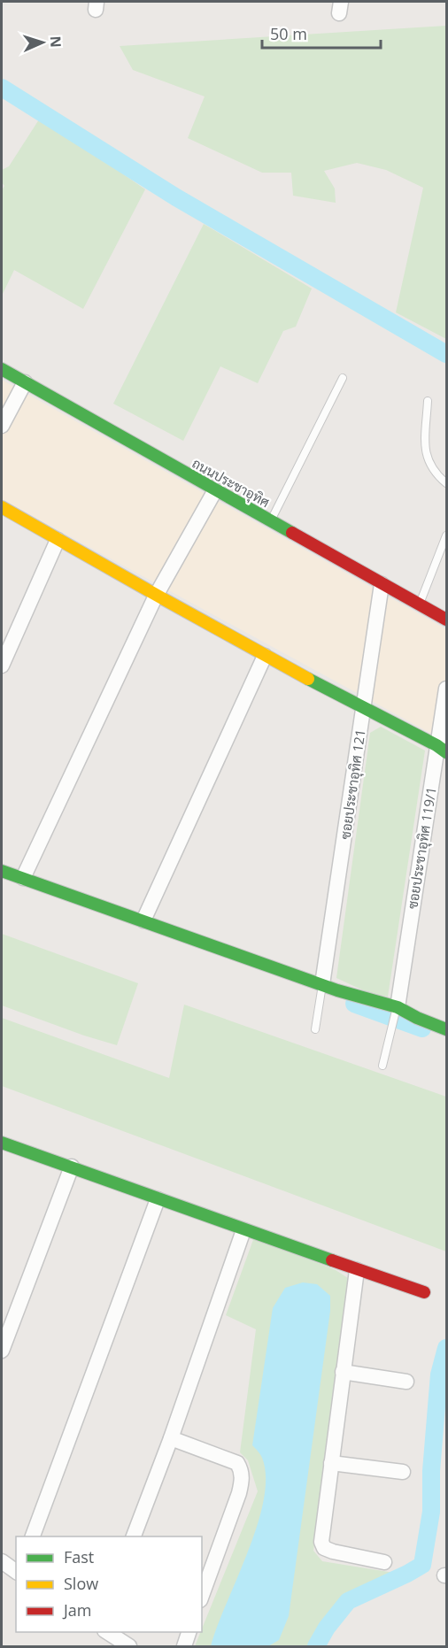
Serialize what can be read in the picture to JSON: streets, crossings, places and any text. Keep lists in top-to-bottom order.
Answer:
{
  "streets": {
    "street": ["ถนนประชาอุทิศ", "ซอยประชาอุทิศ 121", "ซอยประชาอุทิศ 119/1"]
  },
  "crossings": [
    ["ถนนประชาอุทิศ", "ซอยประชาอุทิศ 121"]
  ],
  "legend": ["Fast", "Slow", "Jam"],
  "scale_bar": "50 m",
  "north": "right"
}
